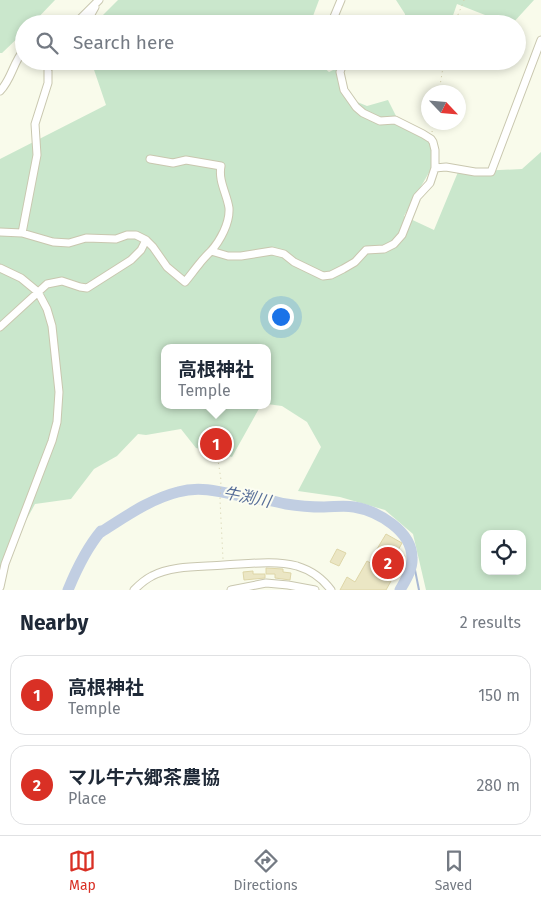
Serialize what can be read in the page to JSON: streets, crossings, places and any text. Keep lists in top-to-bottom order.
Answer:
{
  "water": ["牛渕川"],
  "north": "bottom right",
  "page": {
    "search": "Search here",
    "popup": ["高根神社", "Temple"],
    "pins": ["1", "2"],
    "heading": ["Nearby", "2 results"],
    "list": [
      {
        "mark": "1",
        "name": "高根神社",
        "note": "Temple",
        "value": "150 m"
      },
      {
        "mark": "2",
        "name": "マル牛六郷茶農協",
        "note": "Place",
        "value": "280 m"
      }
    ],
    "nav": ["Map", "Directions", "Saved"]
  }
}
